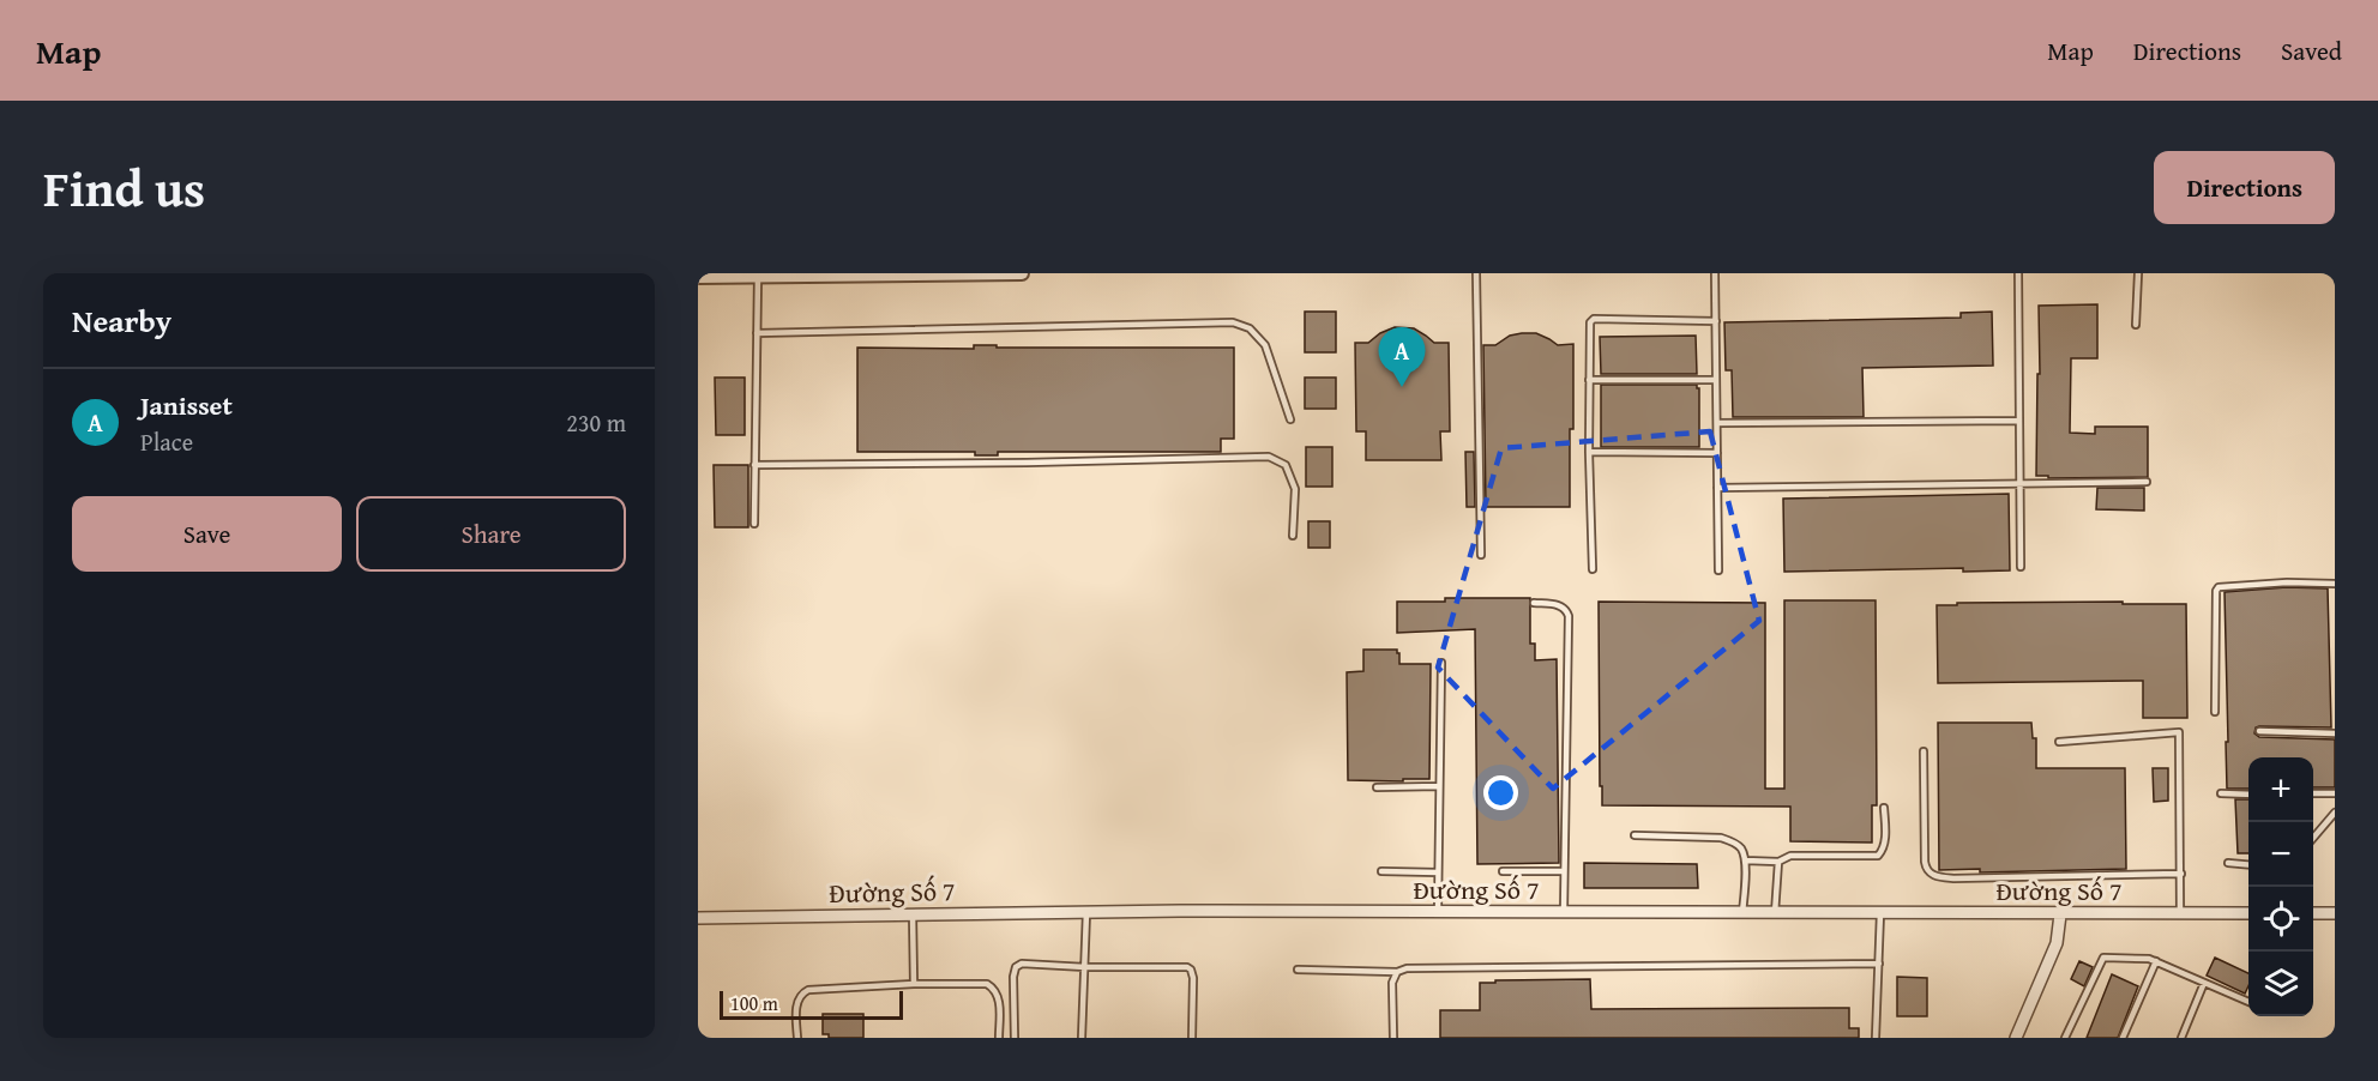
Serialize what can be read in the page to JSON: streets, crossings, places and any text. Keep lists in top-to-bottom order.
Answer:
{
  "streets": {
    "street": ["Đường Số 7"]
  },
  "scale_bar": "100 m",
  "page": {
    "header": "Map",
    "nav": ["Map", "Directions", "Saved"],
    "title": "Find us",
    "buttons": [
      "Directions",
      ["Save", "Share"]
    ],
    "heading": "Nearby",
    "pins": "A",
    "list": [
      {
        "mark": "A",
        "name": "Janisset",
        "note": "Place",
        "value": "230 m"
      }
    ],
    "map_buttons": ["+", "−"],
    "scale": "100 m"
  }
}
